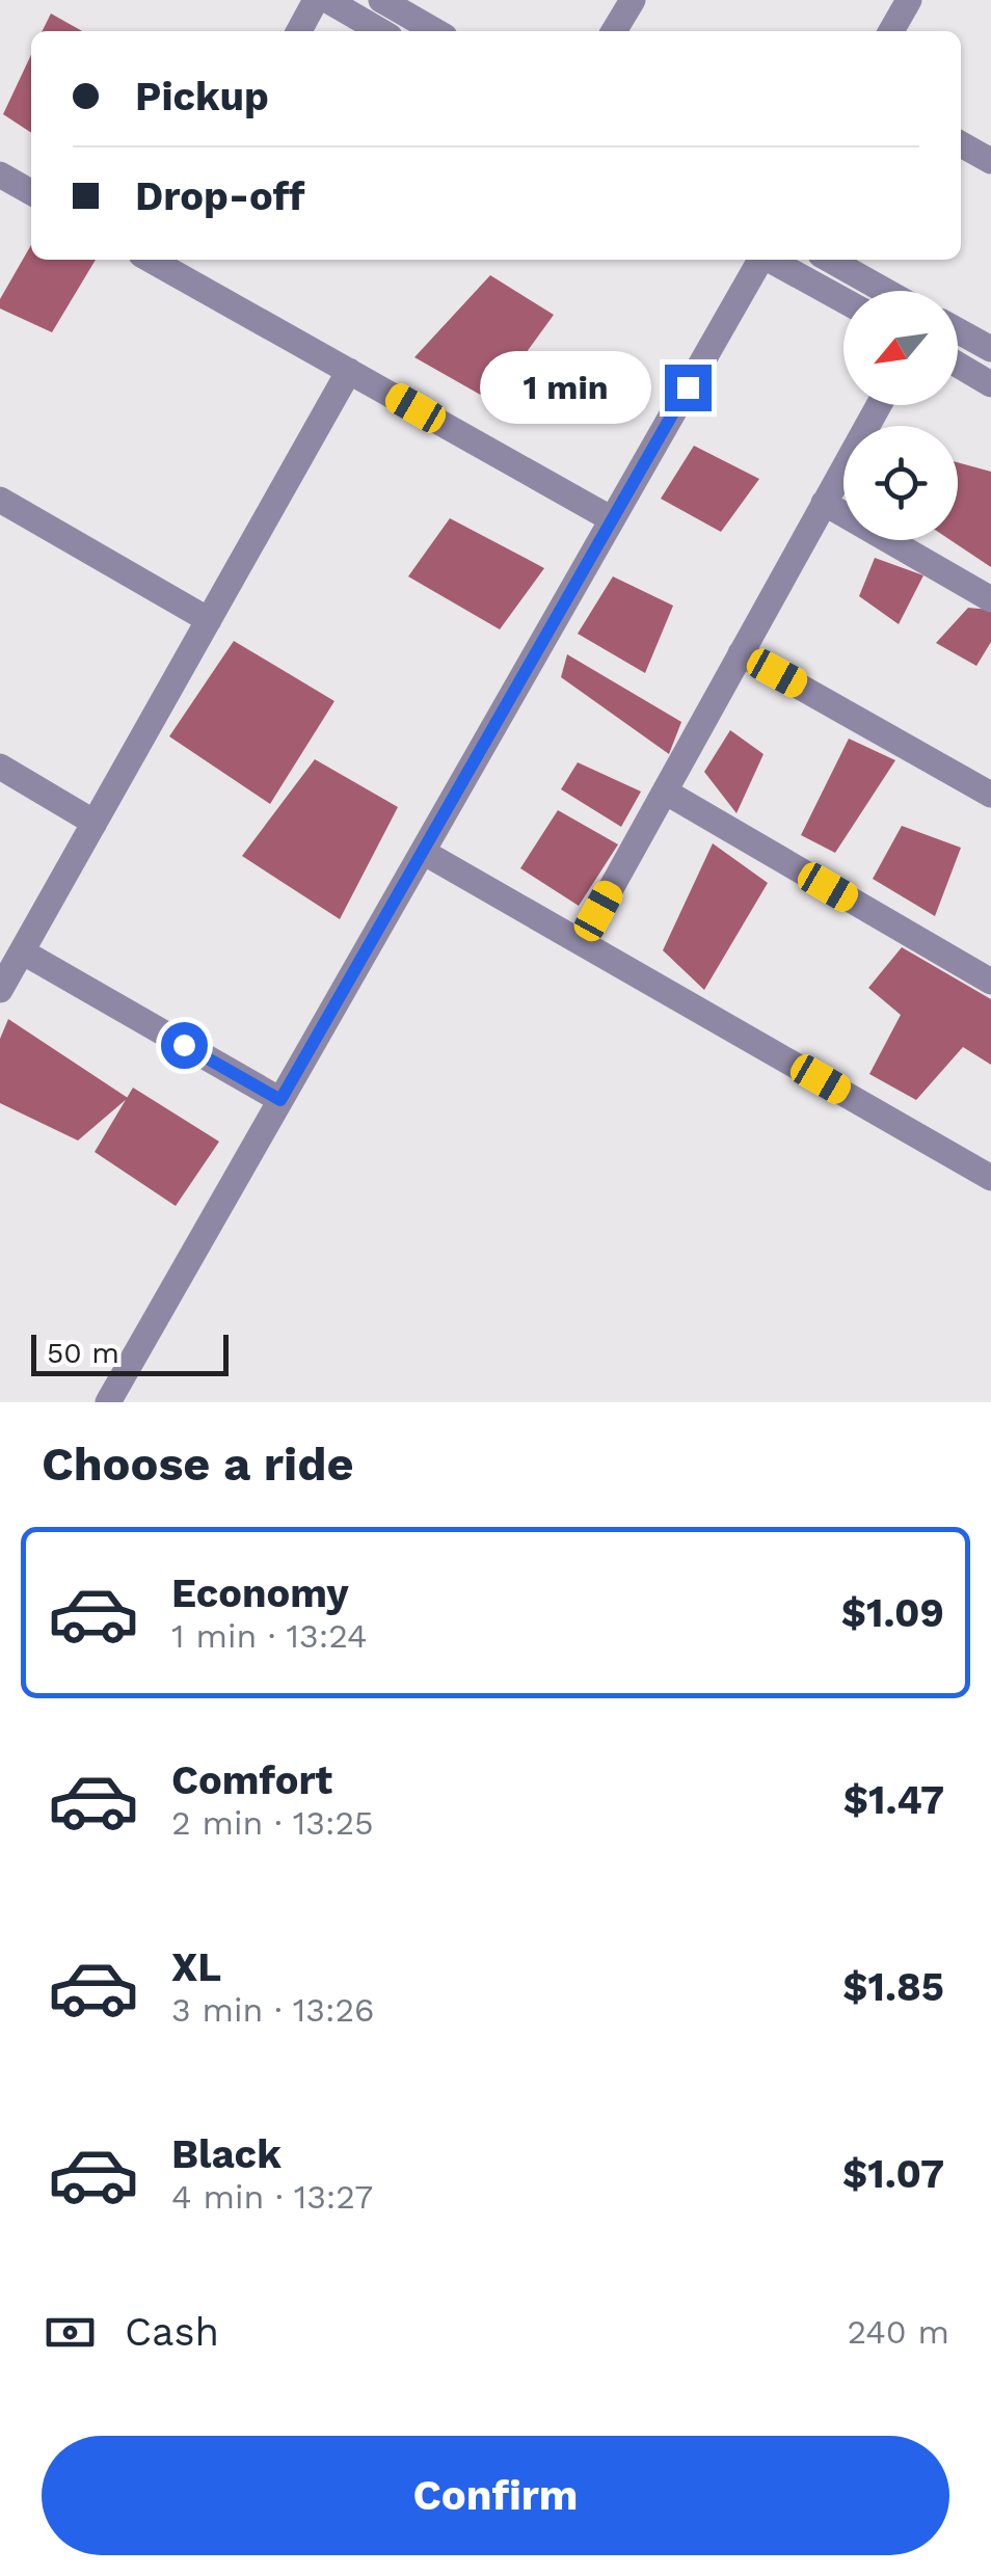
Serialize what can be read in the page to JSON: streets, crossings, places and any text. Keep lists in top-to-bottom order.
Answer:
{
  "scale_bar": "50 m",
  "north": "bottom left",
  "page": {
    "banner": ["Pickup", "Drop-off"],
    "bubble": "1 min",
    "scale": "50 m",
    "heading": "Choose a ride",
    "list": [
      {
        "name": "Economy",
        "note": "1 min · 13:24",
        "value": "$1.09"
      },
      {
        "name": "Comfort",
        "note": "2 min · 13:25",
        "value": "$1.47"
      },
      {
        "name": "XL",
        "note": "3 min · 13:26",
        "value": "$1.85"
      },
      {
        "name": "Black",
        "note": "4 min · 13:27",
        "value": "$1.07"
      }
    ],
    "pay": ["Cash", "240 m"],
    "buttons": "Confirm"
  }
}
